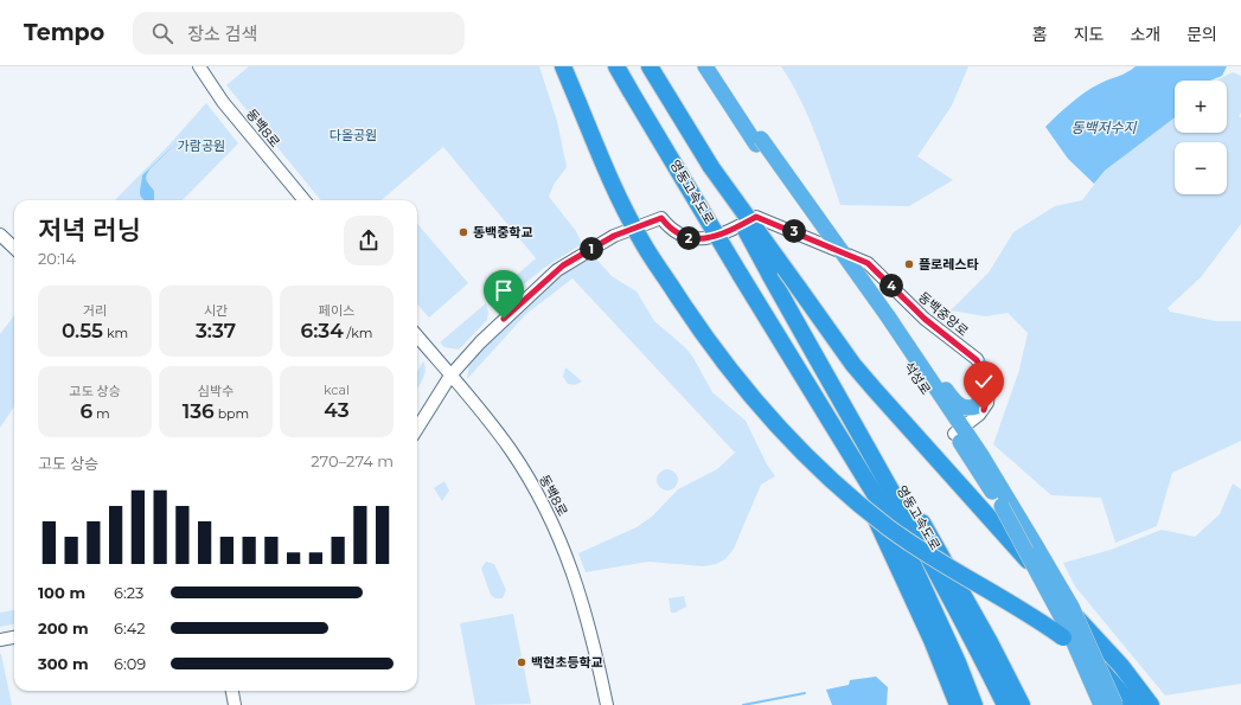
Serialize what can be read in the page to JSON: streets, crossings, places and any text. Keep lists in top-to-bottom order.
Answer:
{
  "streets": {
    "highway": ["영동고속도로", "석성로"],
    "street": ["동백8로", "동백중앙로"]
  },
  "crossings": [
    ["동백8로", "동백중앙로"],
    ["동백중앙로", "석성로"]
  ],
  "water": ["동백저수지"],
  "parks": ["다올공원", "가람공원"],
  "places": ["동백중학교", "플로레스타", "백현초등학교"],
  "page": {
    "header": "Tempo",
    "search": "장소 검색",
    "nav": [
      "홈",
      "지도",
      "소개",
      "문의"
    ],
    "map_buttons": ["+", "−"],
    "heading": ["저녁 러닝", "20:14"],
    "pins": [
      "3",
      "2",
      "1",
      "4"
    ],
    "stats": [
      ["거리", "0.55 km"],
      ["시간", "3:37"],
      ["페이스", "6:34 /km"],
      ["고도 상승", "6 m"],
      ["심박수", "136 bpm"],
      ["kcal", "43"]
    ],
    "chart": ["고도 상승", "270–274 m"],
    "list": [
      {
        "name": "100 m",
        "note": "6:23"
      },
      {
        "name": "200 m",
        "note": "6:42"
      },
      {
        "name": "300 m",
        "note": "6:09"
      }
    ]
  }
}
